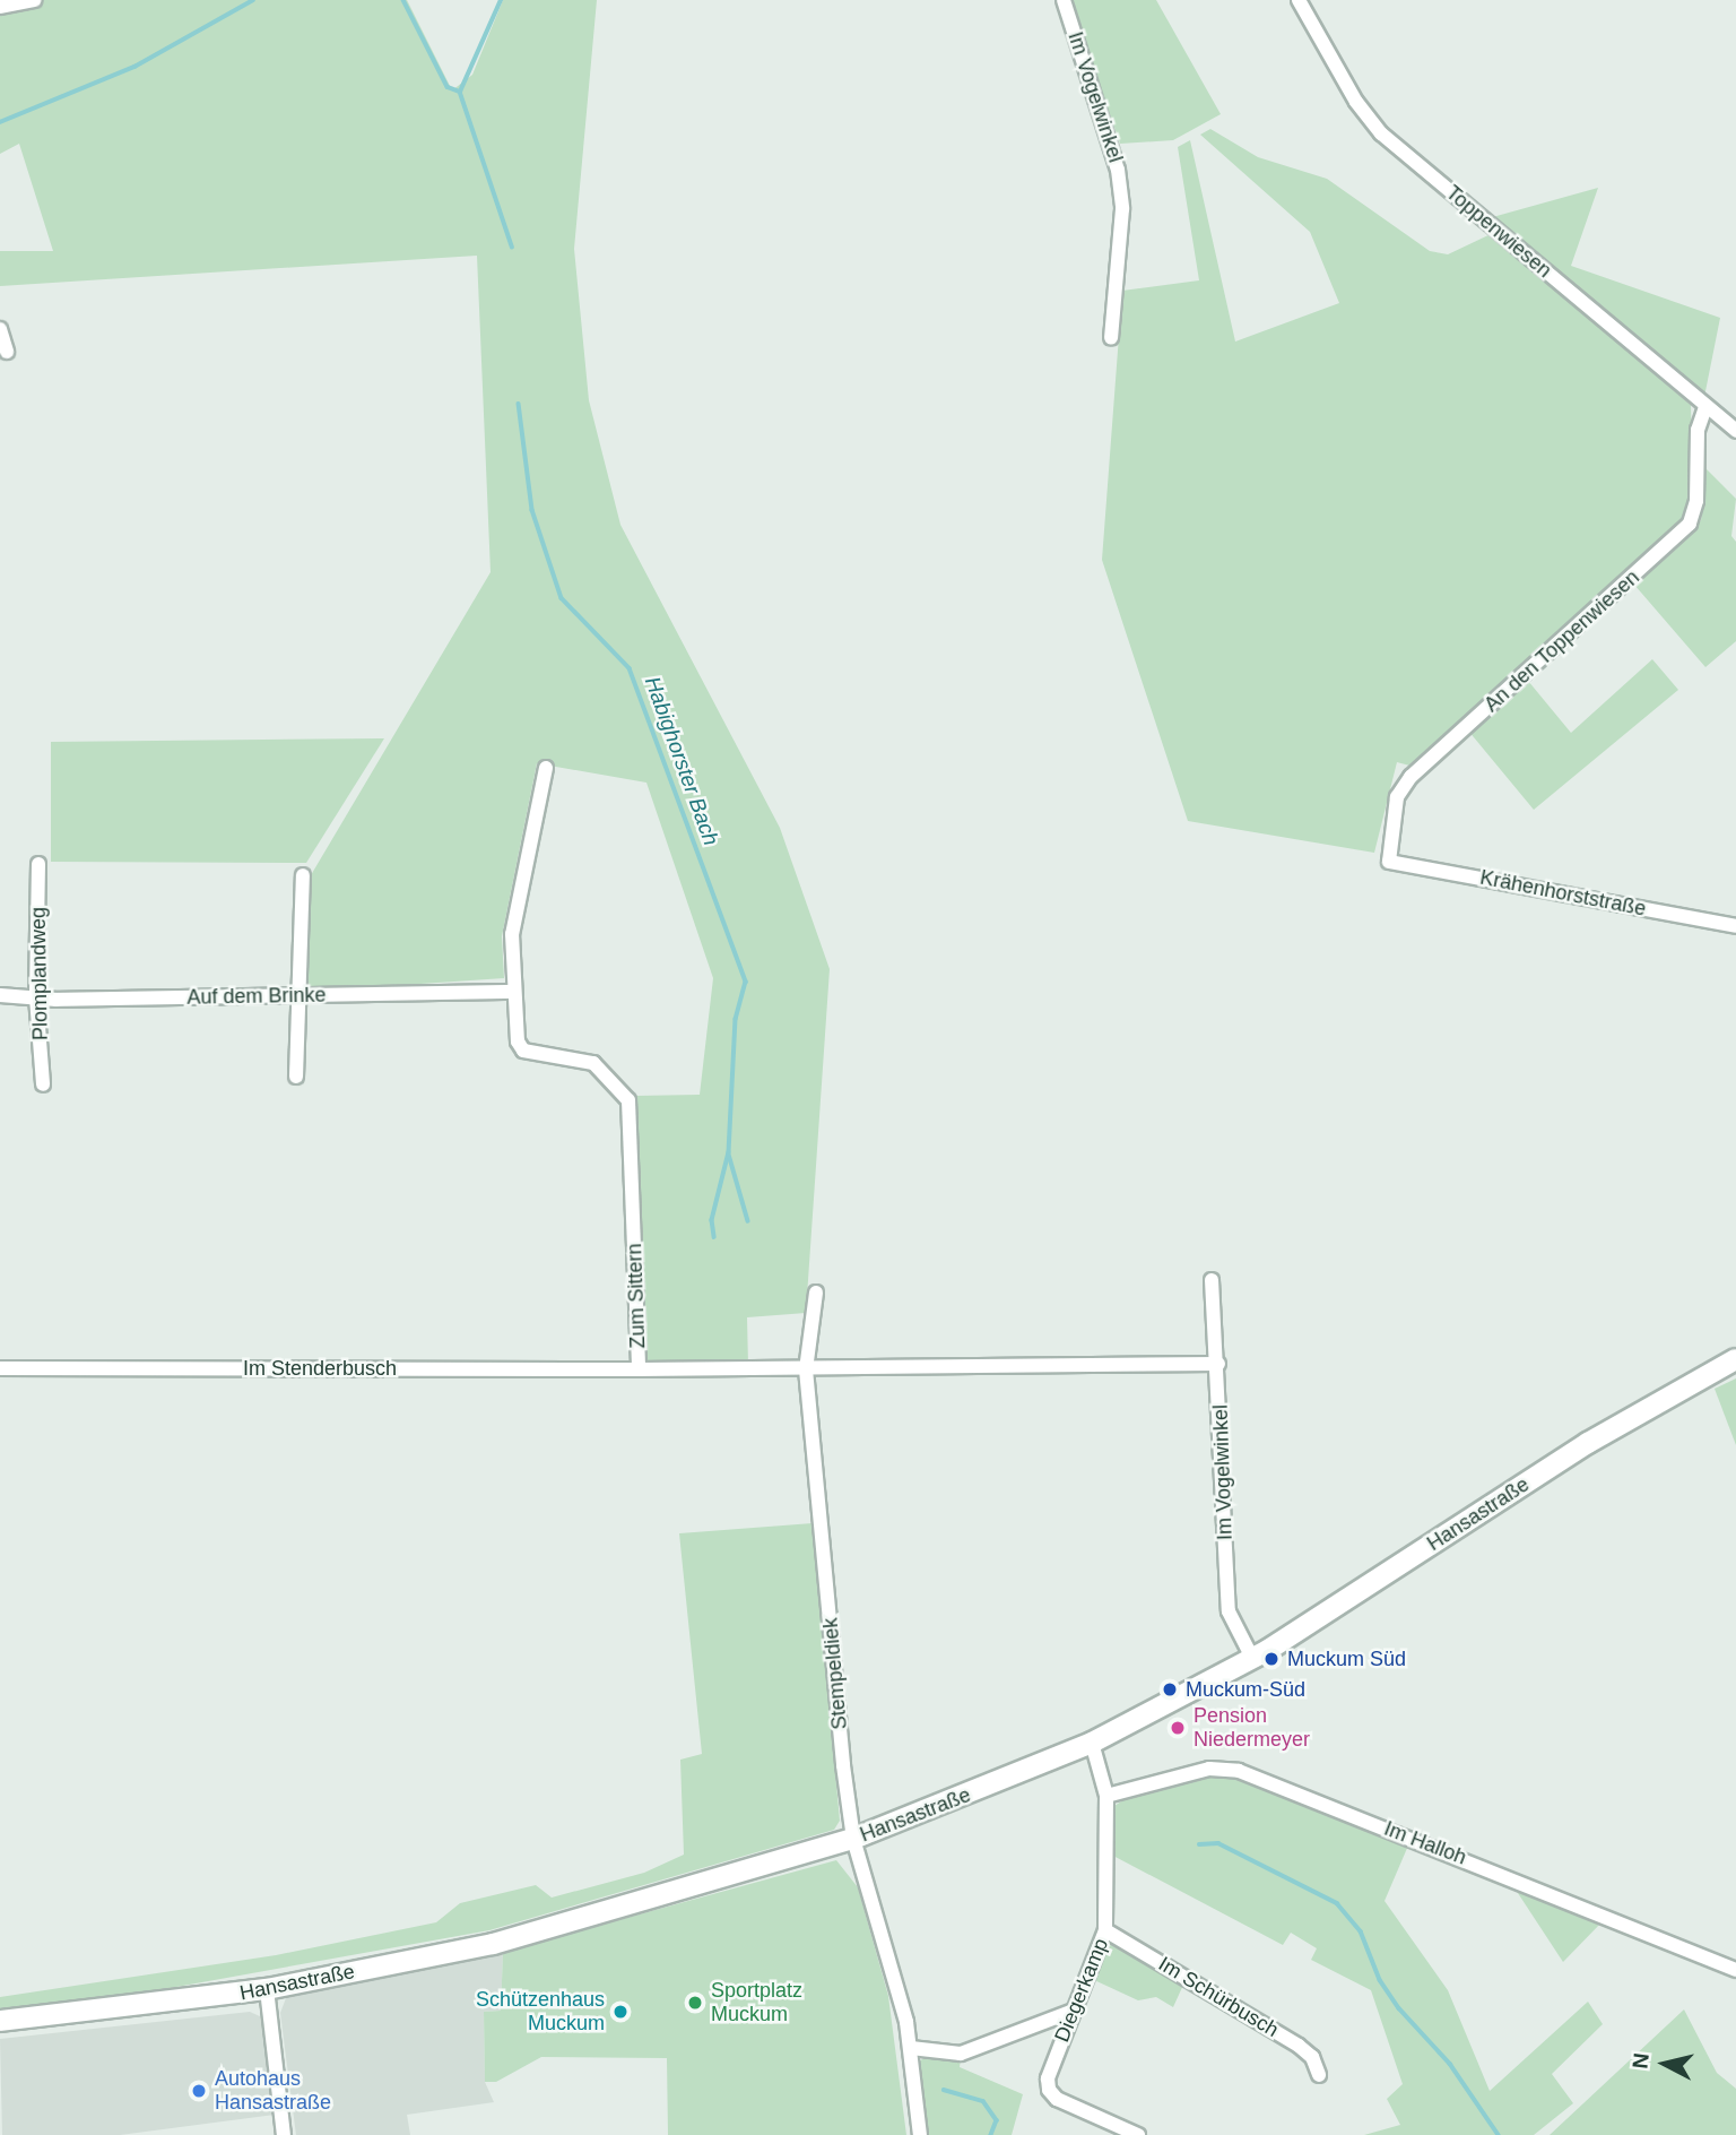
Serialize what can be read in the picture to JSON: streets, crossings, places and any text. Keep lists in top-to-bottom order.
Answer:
{
  "streets": {
    "main road": ["Hansastraße"],
    "street": [
      "Im Vogelwinkel",
      "Toppenwiesen",
      "An den Toppenwiesen",
      "Krähenhorststraße",
      "Plomplandweg",
      "Auf dem Brinke",
      "Zum Sittern",
      "Im Stenderbusch",
      "Stempeldiek",
      "Im Halloh",
      "Diegerkamp",
      "Im Schürbusch"
    ]
  },
  "crossings": [
    ["Im Vogelwinkel", "Zum Sittern"],
    ["Im Vogelwinkel", "Hansastraße"],
    ["Toppenwiesen", "An den Toppenwiesen"],
    ["An den Toppenwiesen", "Krähenhorststraße"],
    ["Plomplandweg", "Auf dem Brinke"],
    ["Auf dem Brinke", "Zum Sittern"],
    ["Zum Sittern", "Im Stenderbusch"],
    ["Zum Sittern", "Stempeldiek"],
    ["Hansastraße", "Stempeldiek"],
    ["Hansastraße", "Diegerkamp"],
    ["Im Halloh", "Diegerkamp"],
    ["Diegerkamp", "Im Schürbusch"]
  ],
  "water": ["Habighorster Bach"],
  "places": [
    "Muckum Süd",
    "Muckum-Süd",
    "Pension Niedermeyer",
    "Sportplatz Muckum",
    "Schützenhaus Muckum",
    "Autohaus Hansastraße"
  ],
  "north": "left"
}
